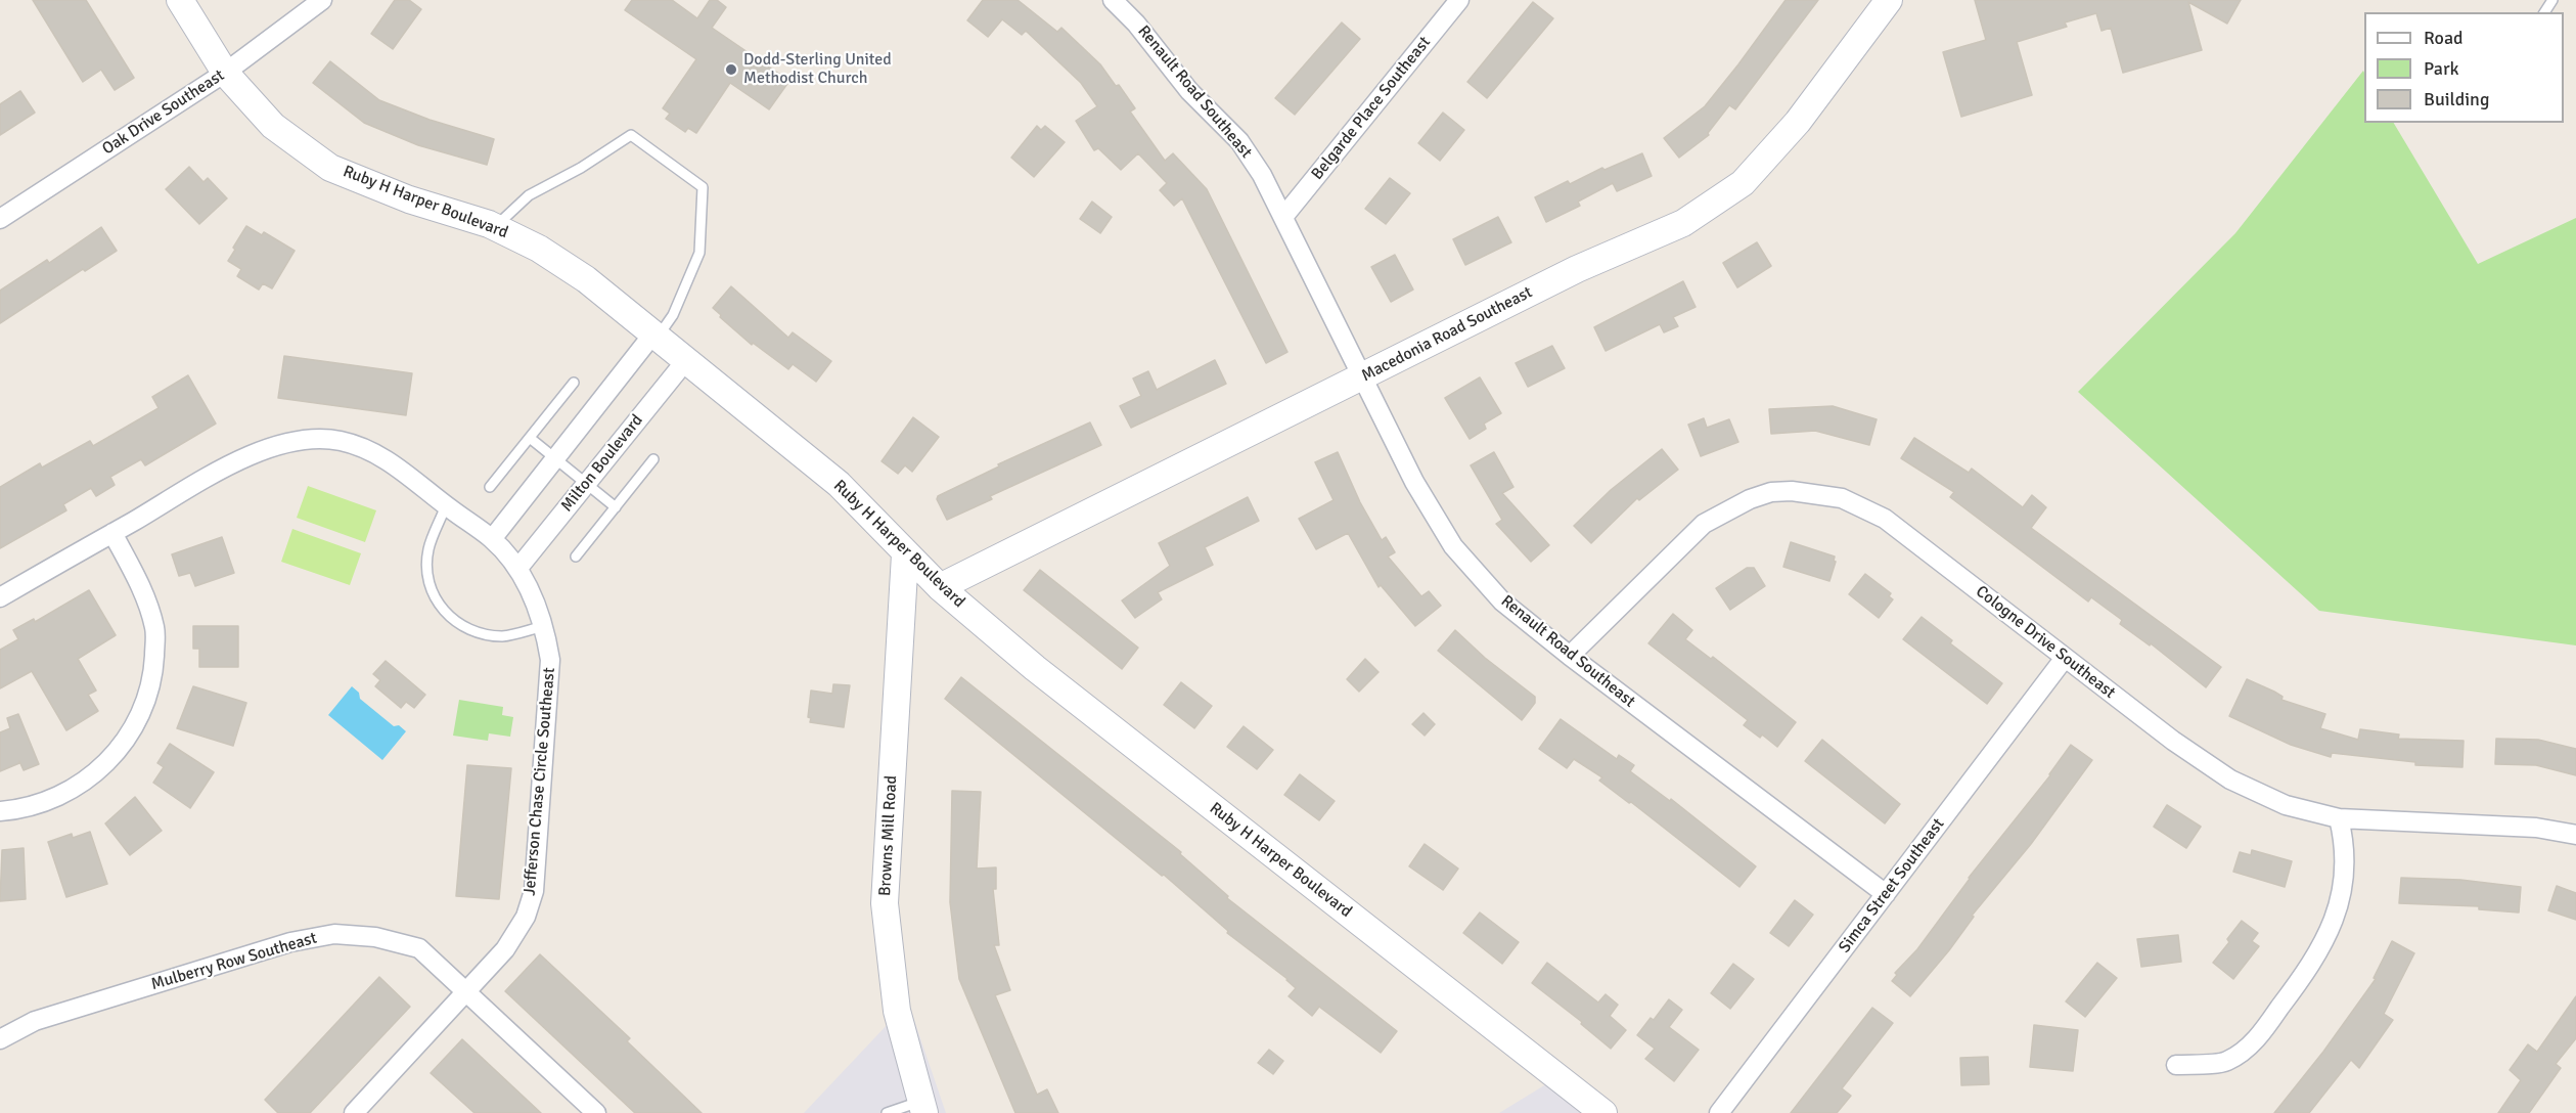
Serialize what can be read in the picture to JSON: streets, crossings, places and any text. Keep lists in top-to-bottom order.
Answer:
{
  "streets": {
    "street": [
      "Renault Road Southeast",
      "Belgarde Place Southeast",
      "Oak Drive Southeast",
      "Ruby H Harper Boulevard",
      "Macedonia Road Southeast",
      "Milton Boulevard",
      "Cologne Drive Southeast",
      "Jefferson Chase Circle Southeast",
      "Browns Mill Road",
      "Simca Street Southeast",
      "Mulberry Row Southeast"
    ]
  },
  "crossings": [
    ["Renault Road Southeast", "Belgarde Place Southeast"],
    ["Renault Road Southeast", "Macedonia Road Southeast"],
    ["Renault Road Southeast", "Cologne Drive Southeast"],
    ["Renault Road Southeast", "Simca Street Southeast"],
    ["Oak Drive Southeast", "Ruby H Harper Boulevard"],
    ["Ruby H Harper Boulevard", "Macedonia Road Southeast"],
    ["Ruby H Harper Boulevard", "Milton Boulevard"],
    ["Ruby H Harper Boulevard", "Browns Mill Road"],
    ["Milton Boulevard", "Jefferson Chase Circle Southeast"],
    ["Cologne Drive Southeast", "Simca Street Southeast"],
    ["Jefferson Chase Circle Southeast", "Mulberry Row Southeast"]
  ],
  "places": ["Dodd-Sterling United Methodist Church"],
  "legend": ["Road", "Park", "Building"]
}
